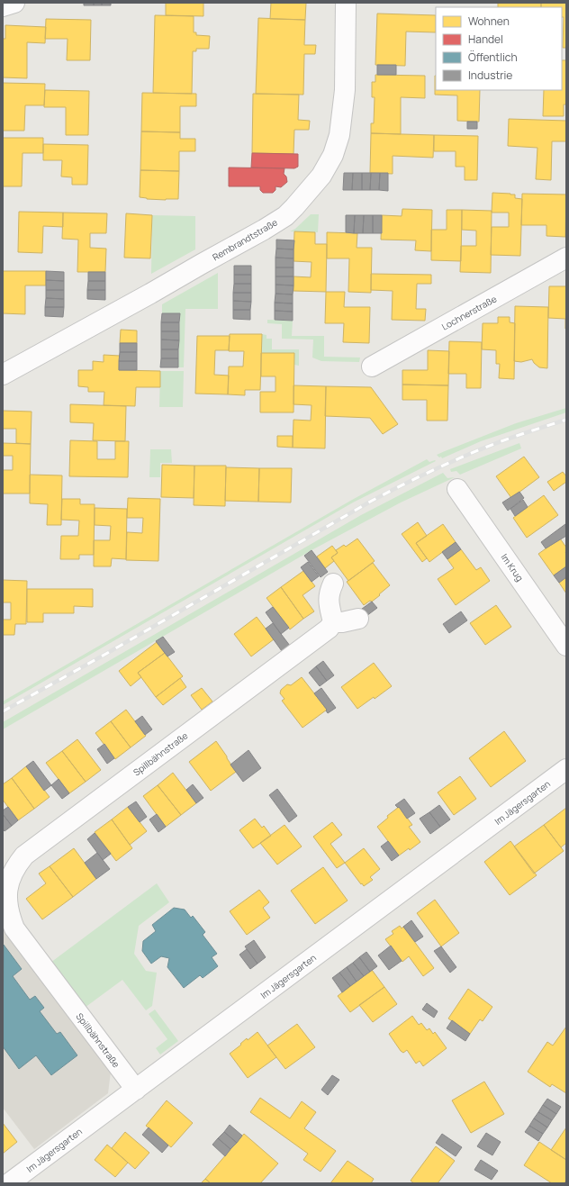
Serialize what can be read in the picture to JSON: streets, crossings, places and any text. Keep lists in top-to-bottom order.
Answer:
{
  "streets": {
    "street": [
      "Rembrandtstraße",
      "Lochnerstraße",
      "Im Krug",
      "Spillbähnstraße",
      "Im Jägersgarten"
    ]
  },
  "crossings": [
    ["Spillbähnstraße", "Im Jägersgarten"]
  ],
  "legend": [
    "Wohnen",
    "Handel",
    "Öffentlich",
    "Industrie"
  ]
}
